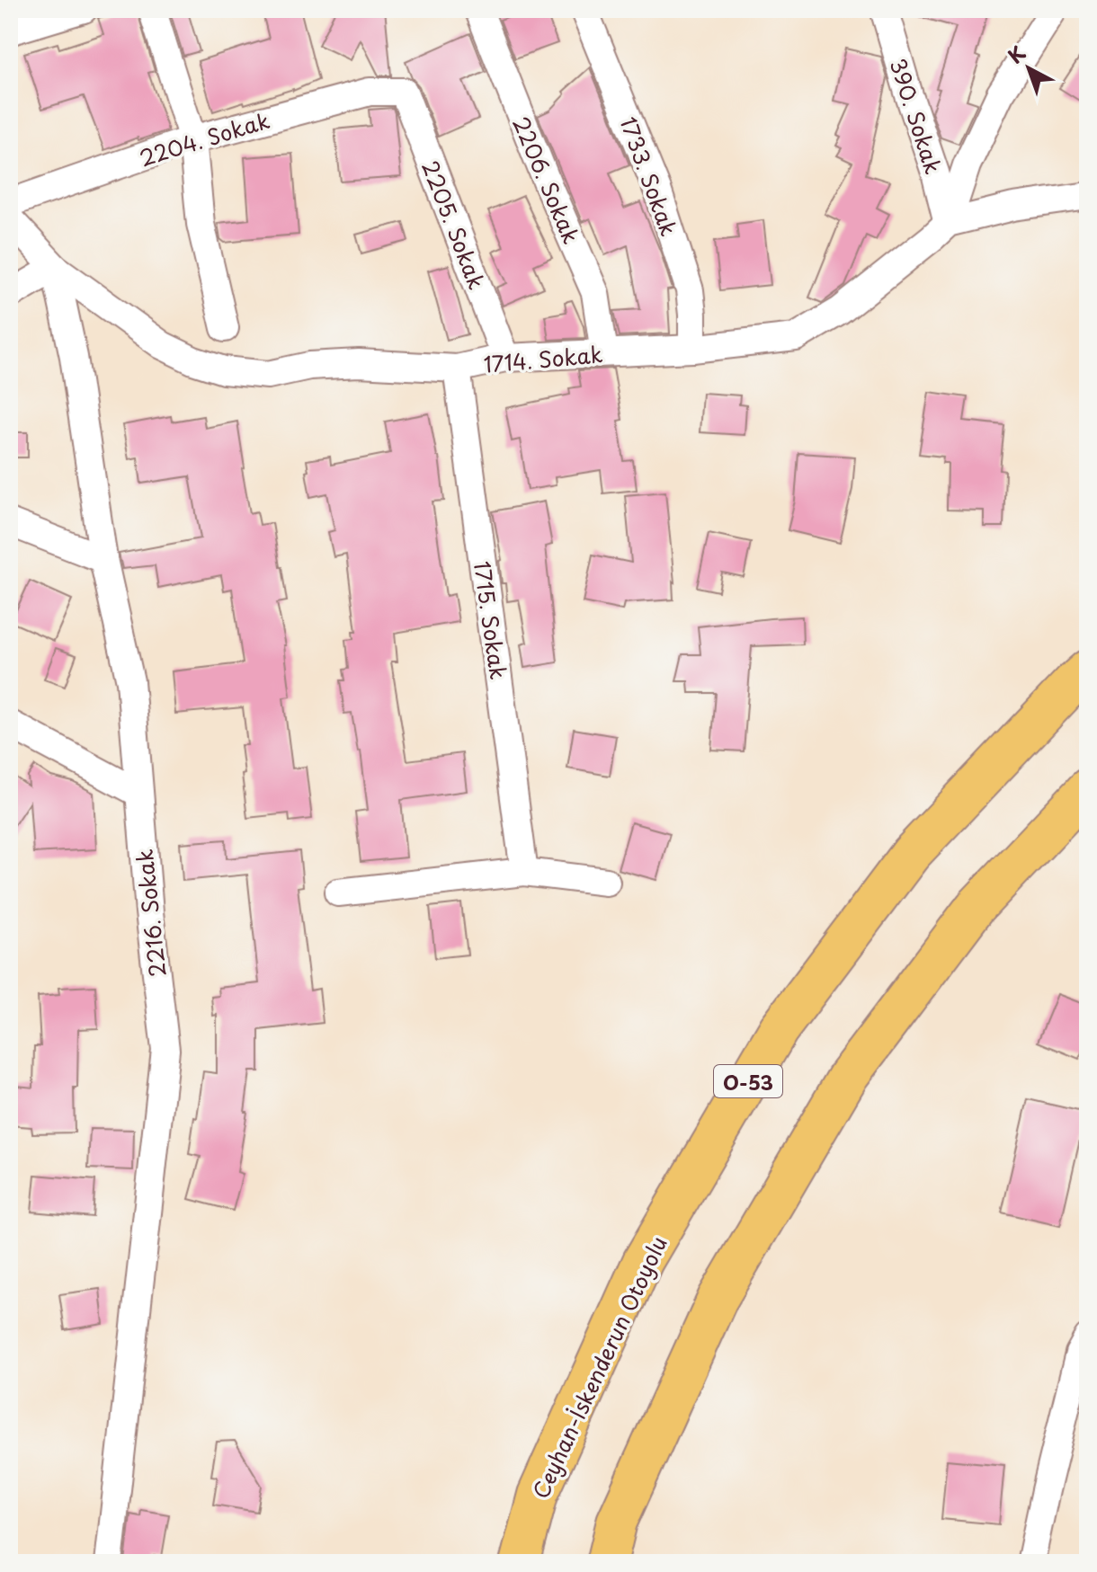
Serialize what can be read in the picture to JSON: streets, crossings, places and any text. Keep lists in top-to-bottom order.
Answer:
{
  "streets": {
    "highway": ["O-53", "Ceyhan-İskenderun Otoyolu"],
    "street": [
      "390. Sokak",
      "2204. Sokak",
      "1733. Sokak",
      "2206. Sokak",
      "2205. Sokak",
      "1714. Sokak",
      "1715. Sokak",
      "2216. Sokak"
    ]
  },
  "crossings": [
    ["390. Sokak", "1714. Sokak"],
    ["2204. Sokak", "2205. Sokak"],
    ["1733. Sokak", "1714. Sokak"],
    ["2206. Sokak", "1714. Sokak"],
    ["2205. Sokak", "1714. Sokak"],
    ["1714. Sokak", "1715. Sokak"],
    ["1714. Sokak", "2216. Sokak"]
  ],
  "north": "top left"
}
